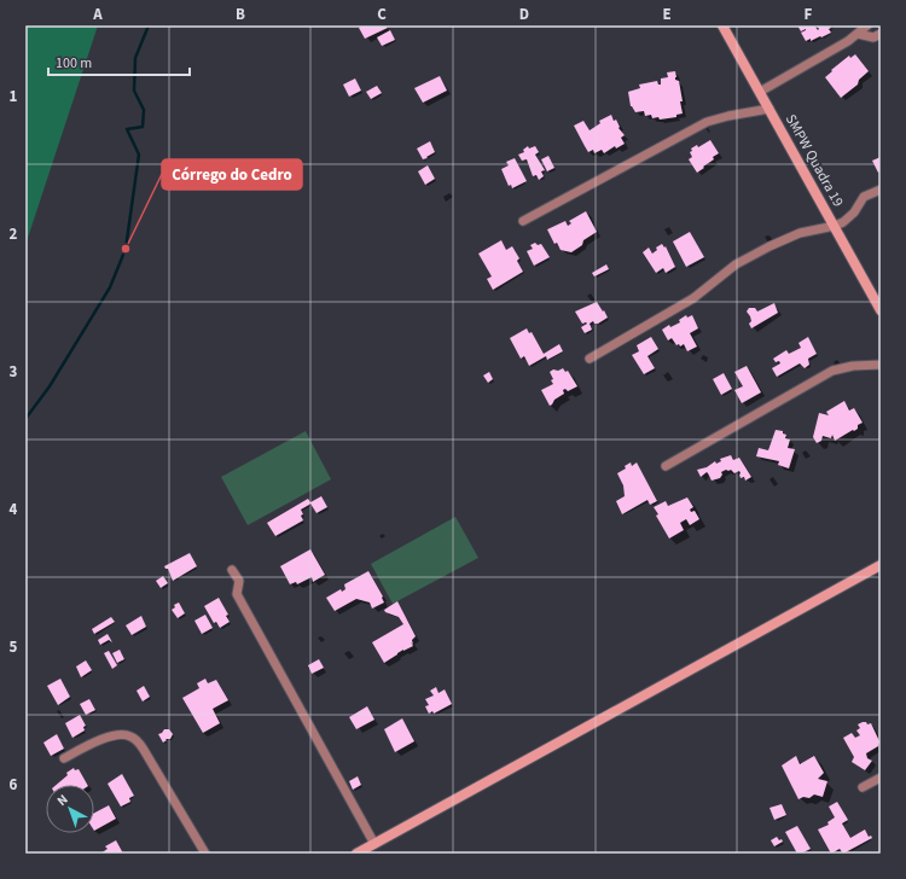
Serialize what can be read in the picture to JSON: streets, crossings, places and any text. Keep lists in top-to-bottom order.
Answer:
{
  "streets": {
    "street": ["SMPW Quadra 19"]
  },
  "places": ["Córrego do Cedro"],
  "scale_bar": "100 m",
  "north": "top left",
  "grid": {
    "columns": [
      "A",
      "B",
      "C",
      "D",
      "E",
      "F"
    ],
    "rows": [
      "1",
      "2",
      "3",
      "4",
      "5",
      "6"
    ]
  }
}
